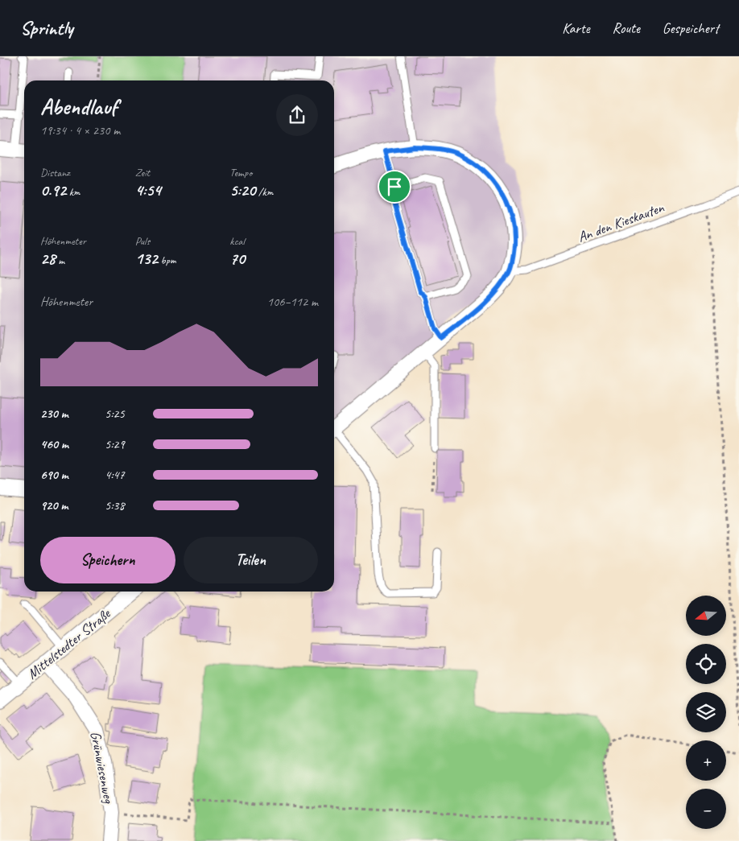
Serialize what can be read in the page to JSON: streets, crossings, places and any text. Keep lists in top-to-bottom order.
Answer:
{
  "streets": {
    "street": ["Mittelstedter Straße", "Grünwiesenweg"],
    "lane": ["An den Kieskauten"]
  },
  "crossings": [
    ["Mittelstedter Straße", "Grünwiesenweg"]
  ],
  "north": "left",
  "page": {
    "header": "Sprintly",
    "nav": ["Karte", "Route", "Gespeichert"],
    "heading": ["Abendlauf", "19:34 · 4 × 230 m"],
    "stats": [
      ["Distanz", "0.92 km"],
      ["Zeit", "4:54"],
      ["Tempo", "5:20 /km"],
      ["Höhenmeter", "28 m"],
      ["Puls", "132 bpm"],
      ["kcal", "70"]
    ],
    "chart": ["Höhenmeter", "106–112 m"],
    "list": [
      {
        "name": "230 m",
        "note": "5:25"
      },
      {
        "name": "460 m",
        "note": "5:29"
      },
      {
        "name": "690 m",
        "note": "4:47"
      },
      {
        "name": "920 m",
        "note": "5:38"
      }
    ],
    "buttons": ["Speichern", "Teilen"],
    "map_buttons": ["+", "−"]
  }
}
